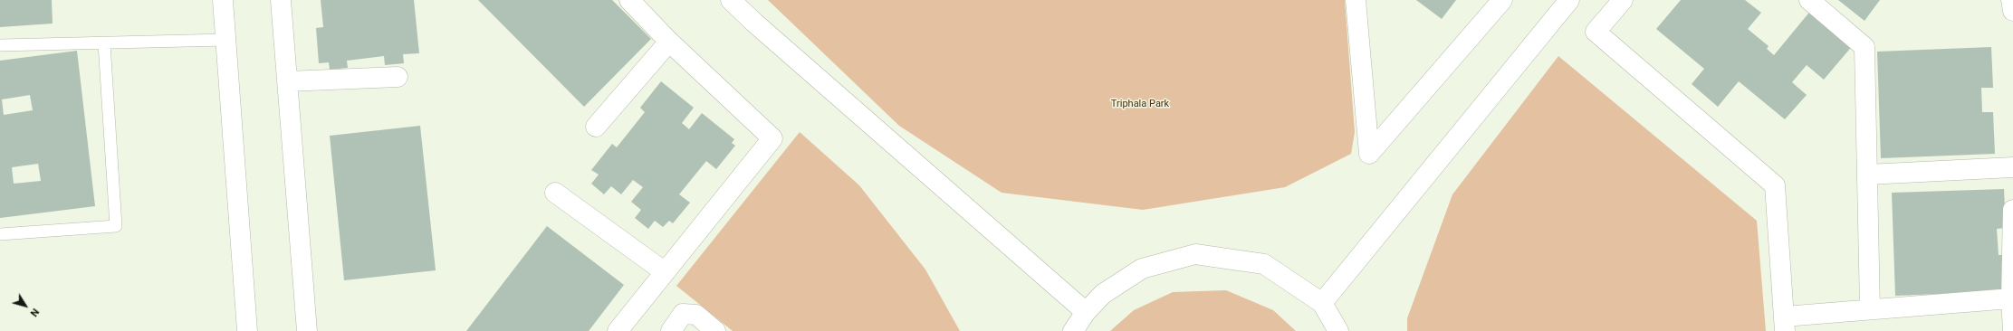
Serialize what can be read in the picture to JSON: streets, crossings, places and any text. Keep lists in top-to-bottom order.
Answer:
{
  "parks": ["Triphala Park"],
  "north": "bottom right"
}
